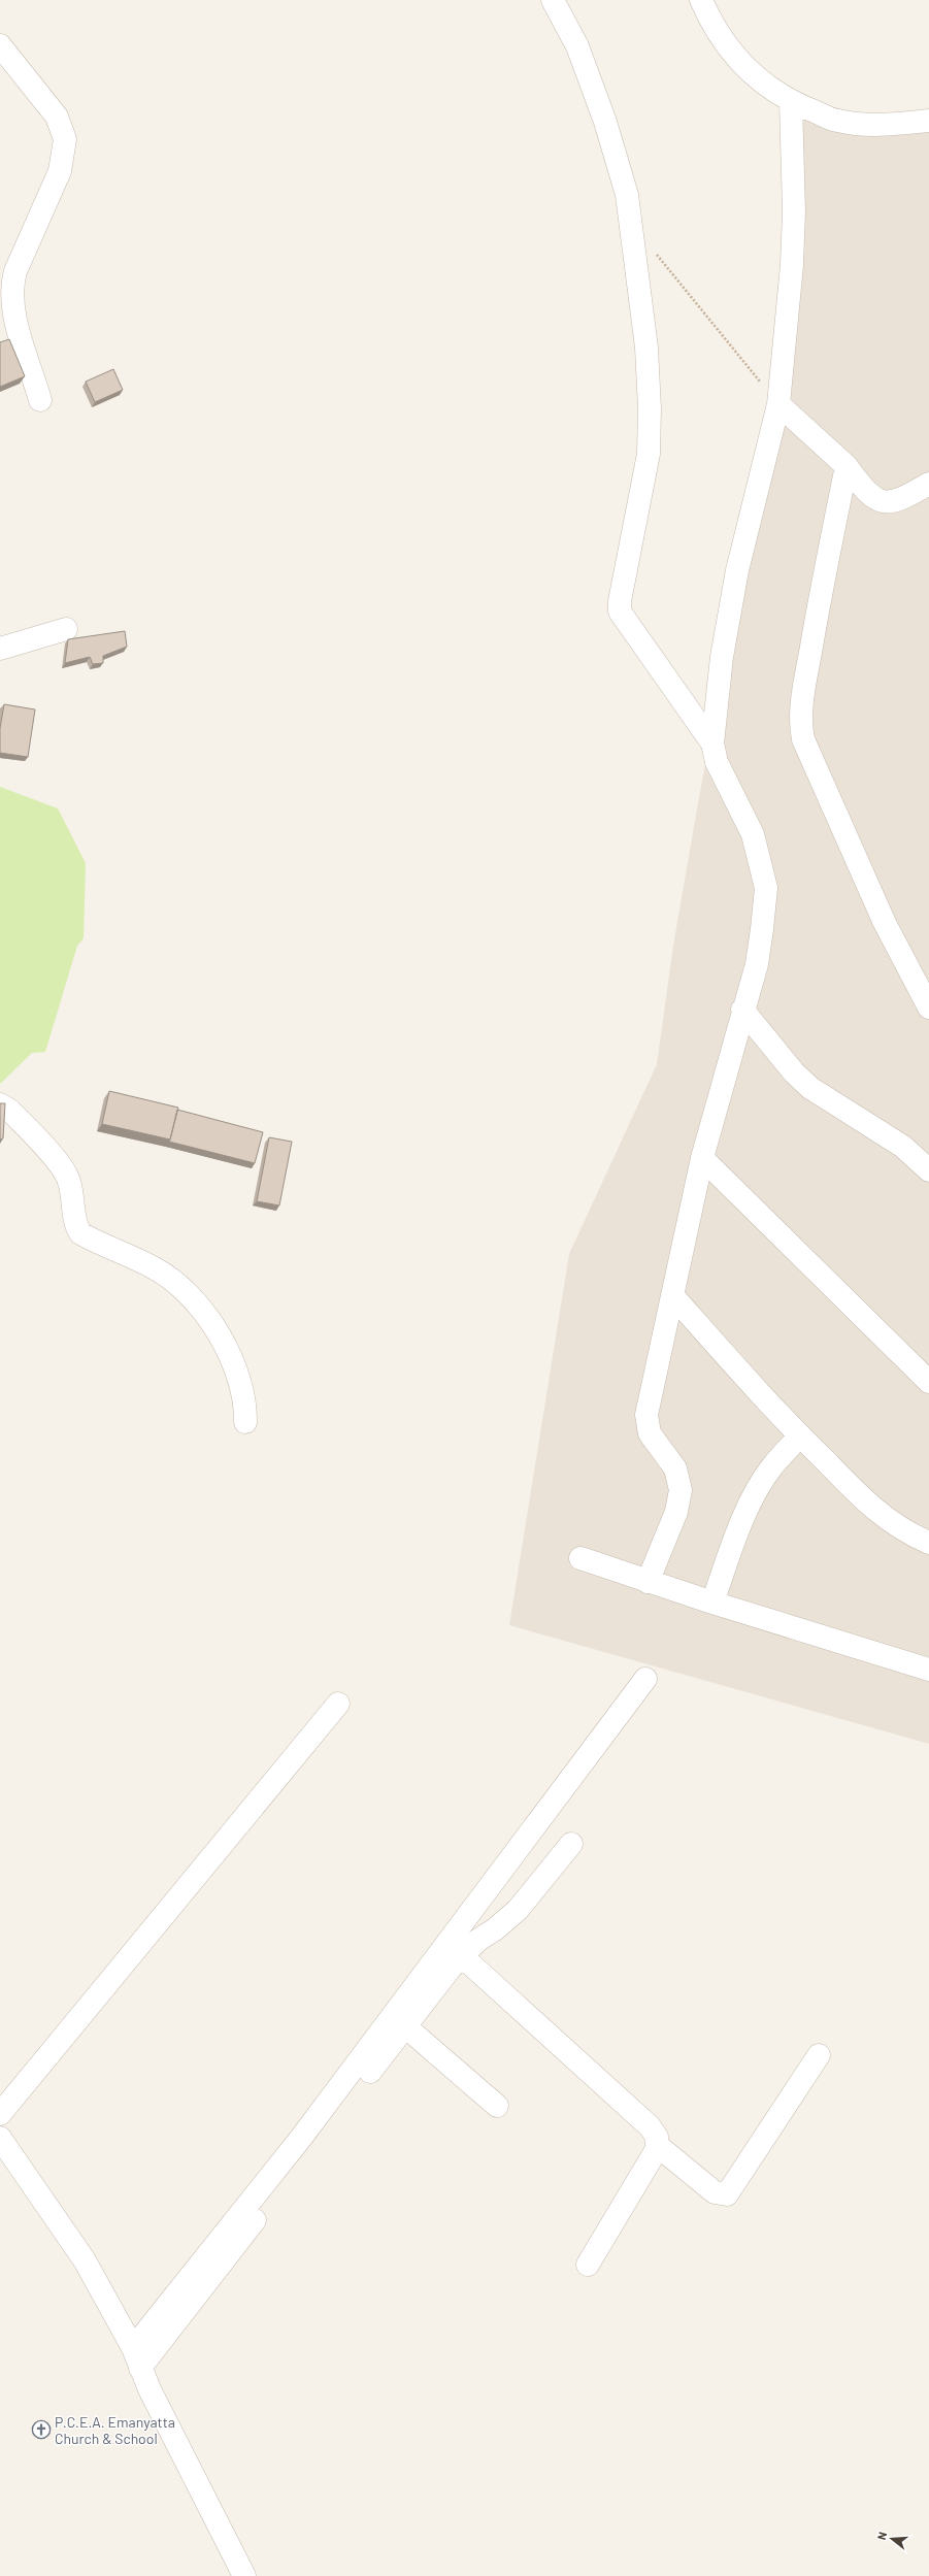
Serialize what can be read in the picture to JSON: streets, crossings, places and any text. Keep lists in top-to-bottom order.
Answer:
{
  "places": {
    "church": ["P.C.E.A. Emanyatta Church & School"]
  },
  "north": "left"
}
